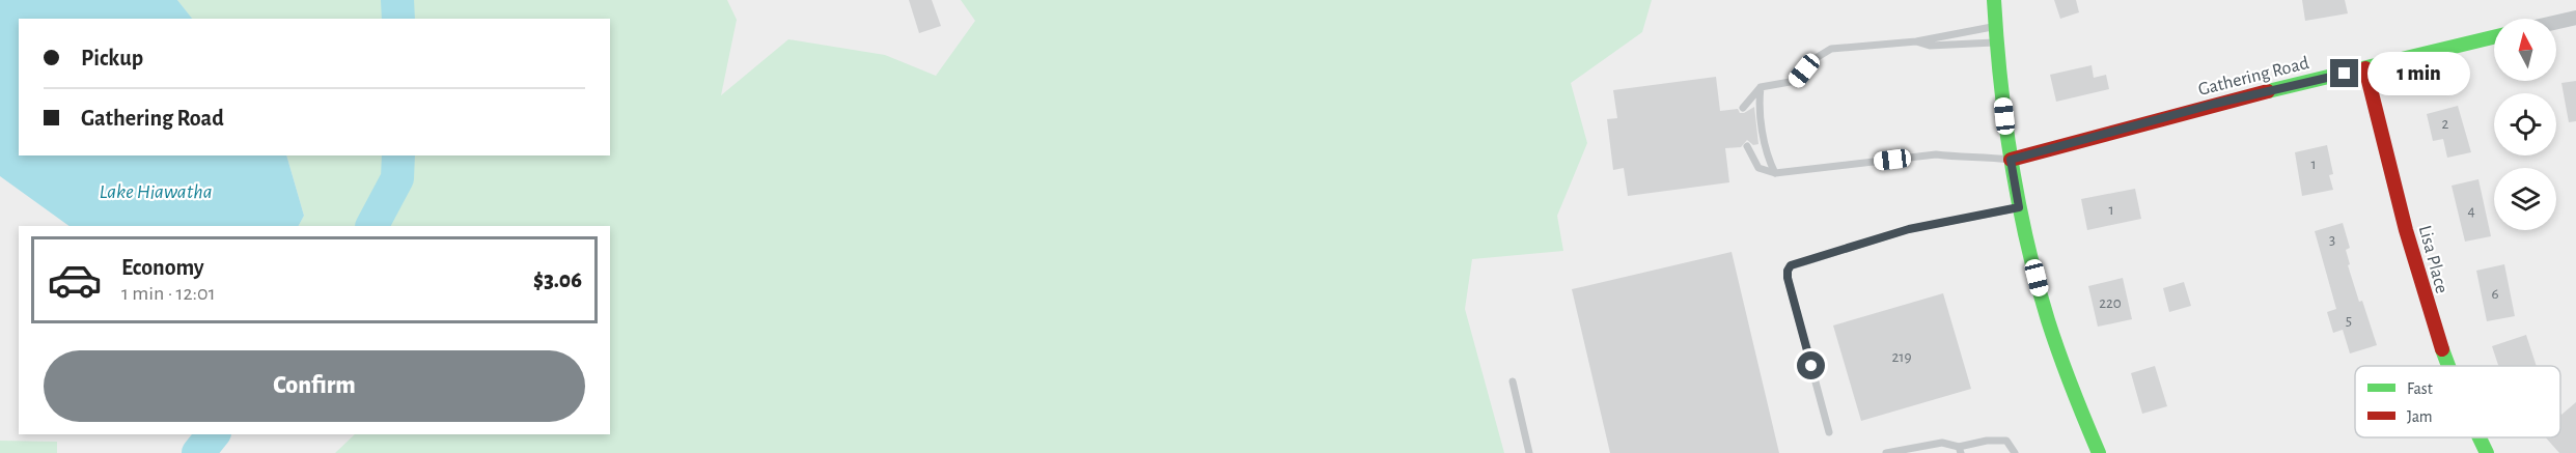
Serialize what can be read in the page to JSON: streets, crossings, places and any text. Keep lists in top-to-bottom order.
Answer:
{
  "streets": {
    "street": ["Gathering Road", "Lisa Place"]
  },
  "crossings": [
    ["Gathering Road", "Lisa Place"]
  ],
  "water": ["Lake Hiawatha"],
  "house_numbers": [
    "2",
    "1",
    "1",
    "4",
    "3",
    "6",
    "220",
    "5",
    "219"
  ],
  "legend": ["Fast", "Jam"],
  "north": "top",
  "page": {
    "banner": ["Pickup", "Gathering Road"],
    "bubble": "1 min",
    "list": [
      {
        "name": "Economy",
        "note": "1 min · 12:01",
        "value": "$3.06"
      }
    ],
    "buttons": "Confirm"
  }
}
